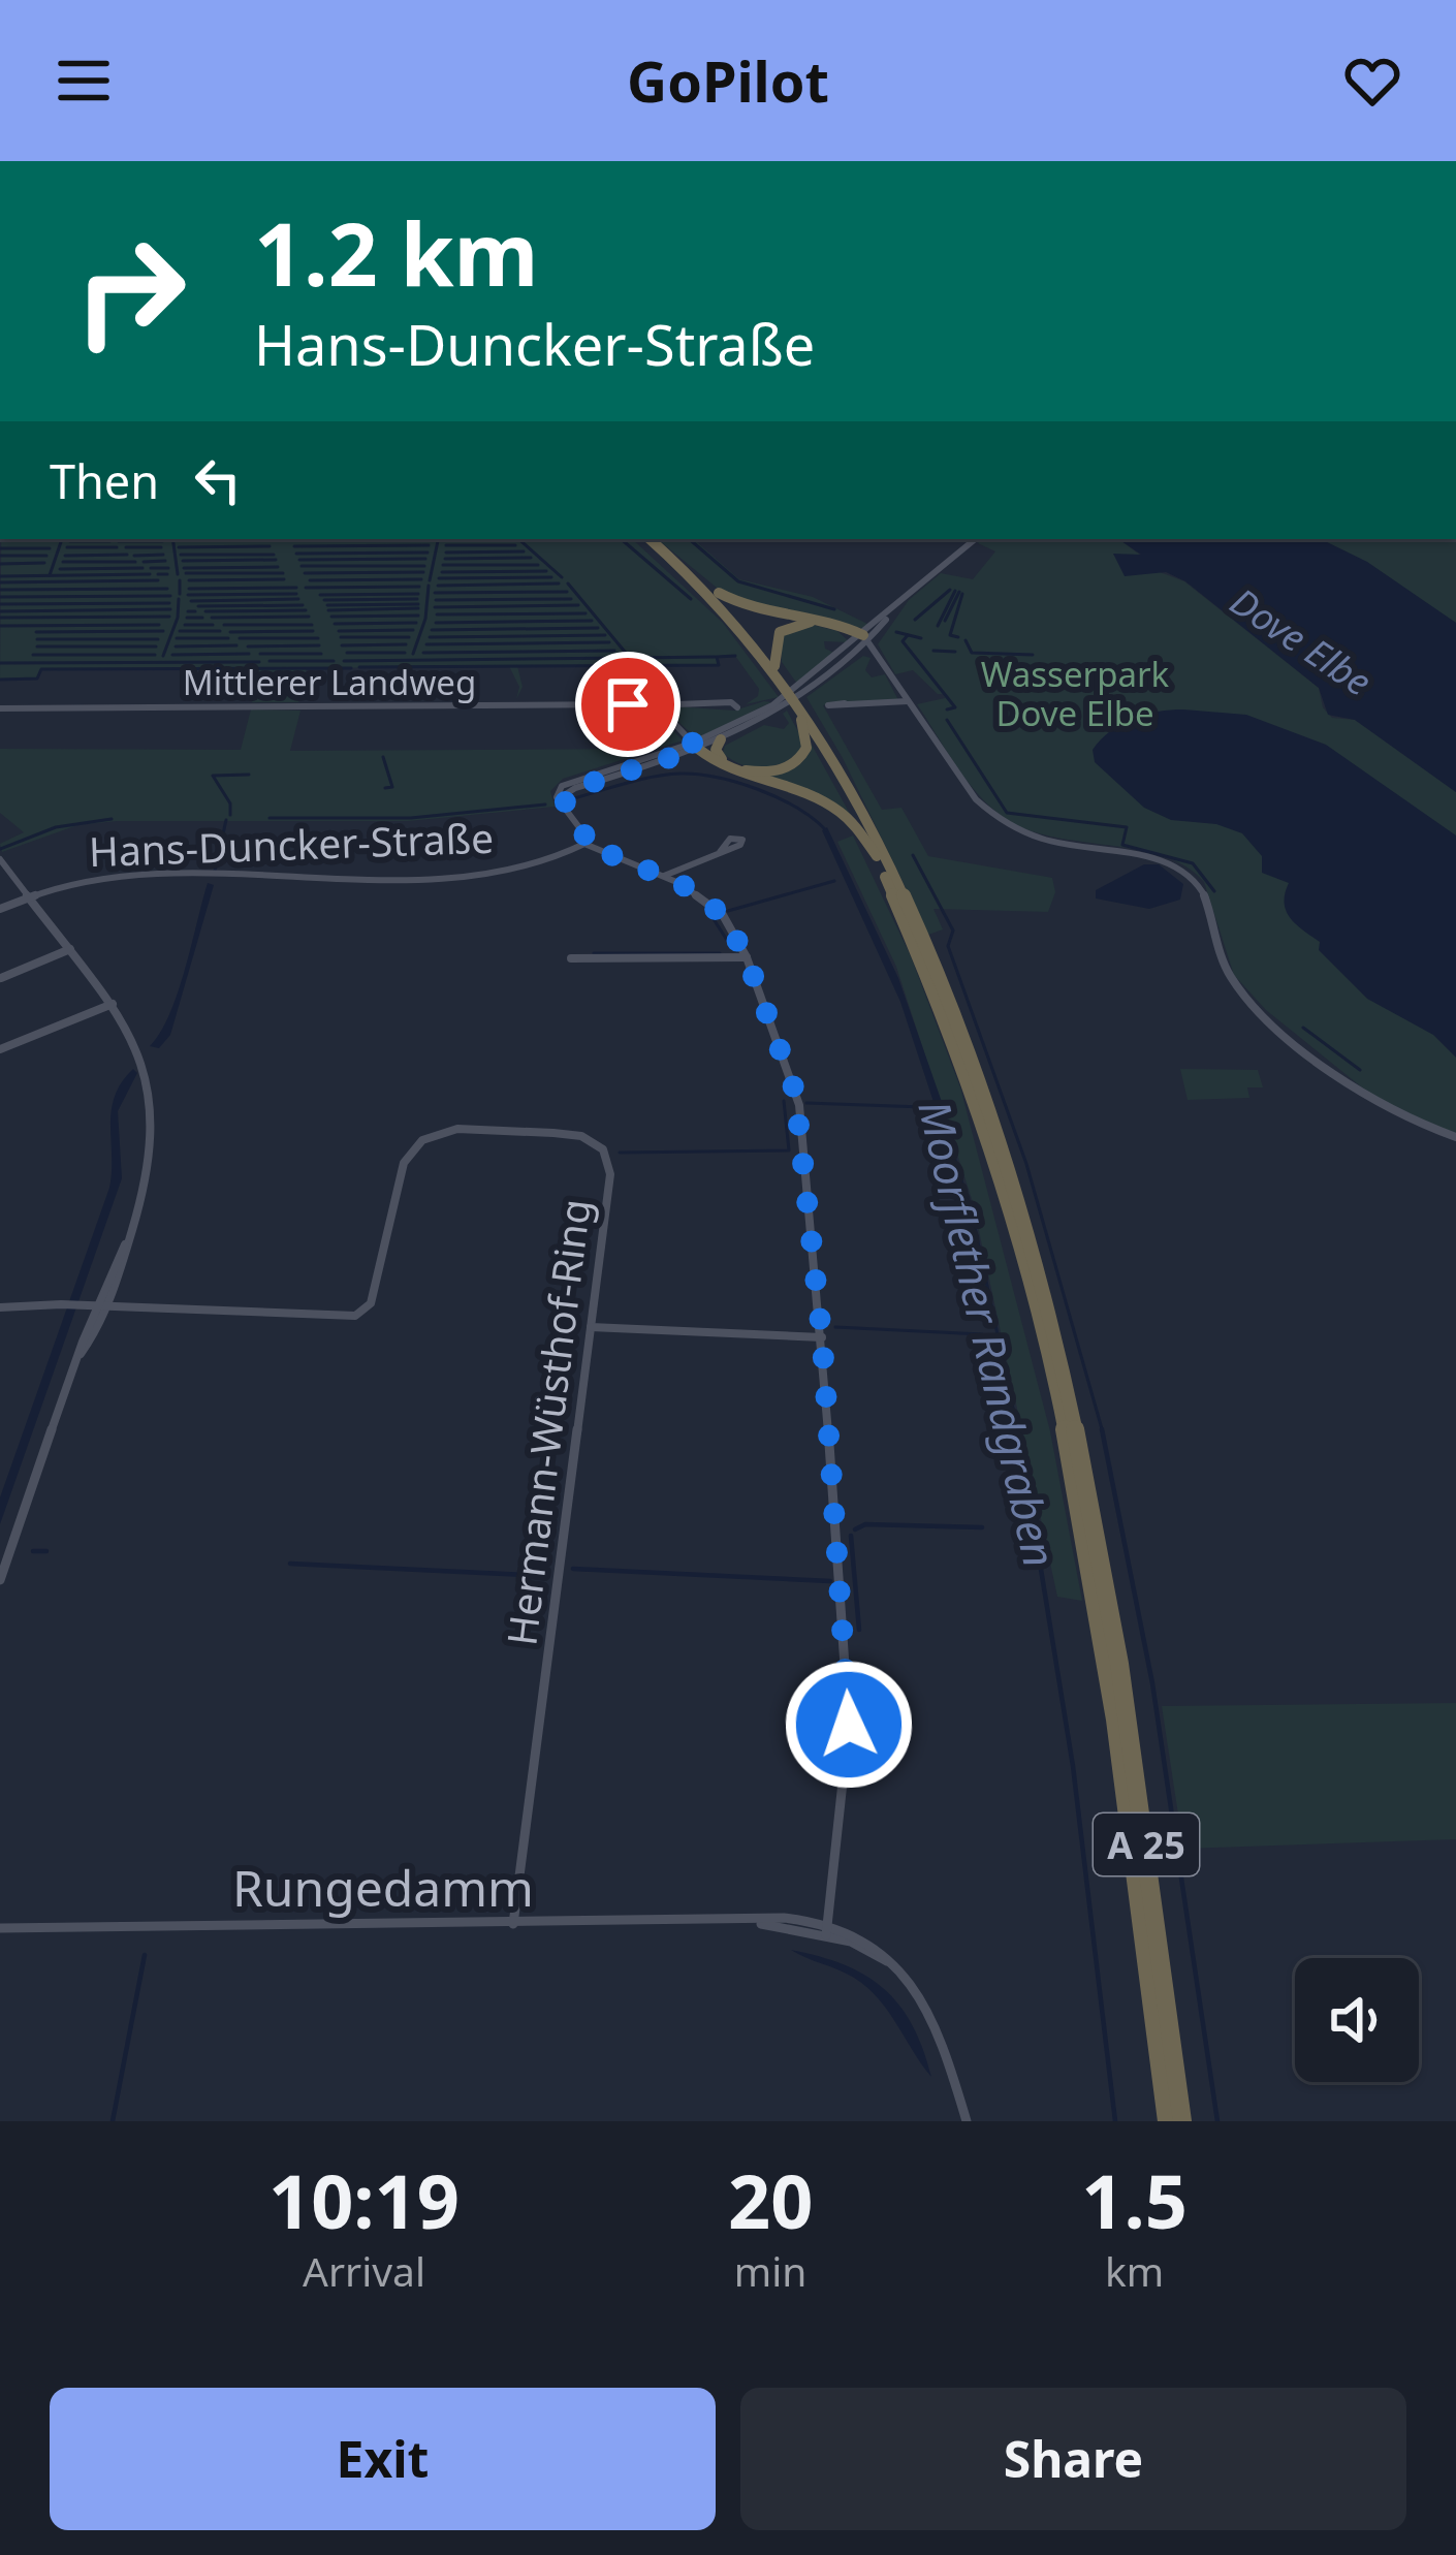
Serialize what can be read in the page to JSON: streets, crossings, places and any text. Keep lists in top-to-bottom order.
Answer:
{
  "streets": {
    "highway": ["A 25"],
    "street": [
      "Mittlerer Landweg",
      "Hans-Duncker-Straße",
      "Hermann-Wüsthof-Ring",
      "Rungedamm"
    ]
  },
  "crossings": [
    ["Hermann-Wüsthof-Ring", "Rungedamm"]
  ],
  "water": ["Dove Elbe", "Moorflether Randgraben"],
  "parks": ["Wasserpark Dove Elbe"],
  "page": {
    "header": "GoPilot",
    "turn": ["1.2 km", "Hans-Duncker-Straße"],
    "then": "Then",
    "eta": [
      "10:19",
      "Arrival",
      "20",
      "min",
      "1.5",
      "km"
    ],
    "buttons": ["Exit", "Share"]
  }
}
